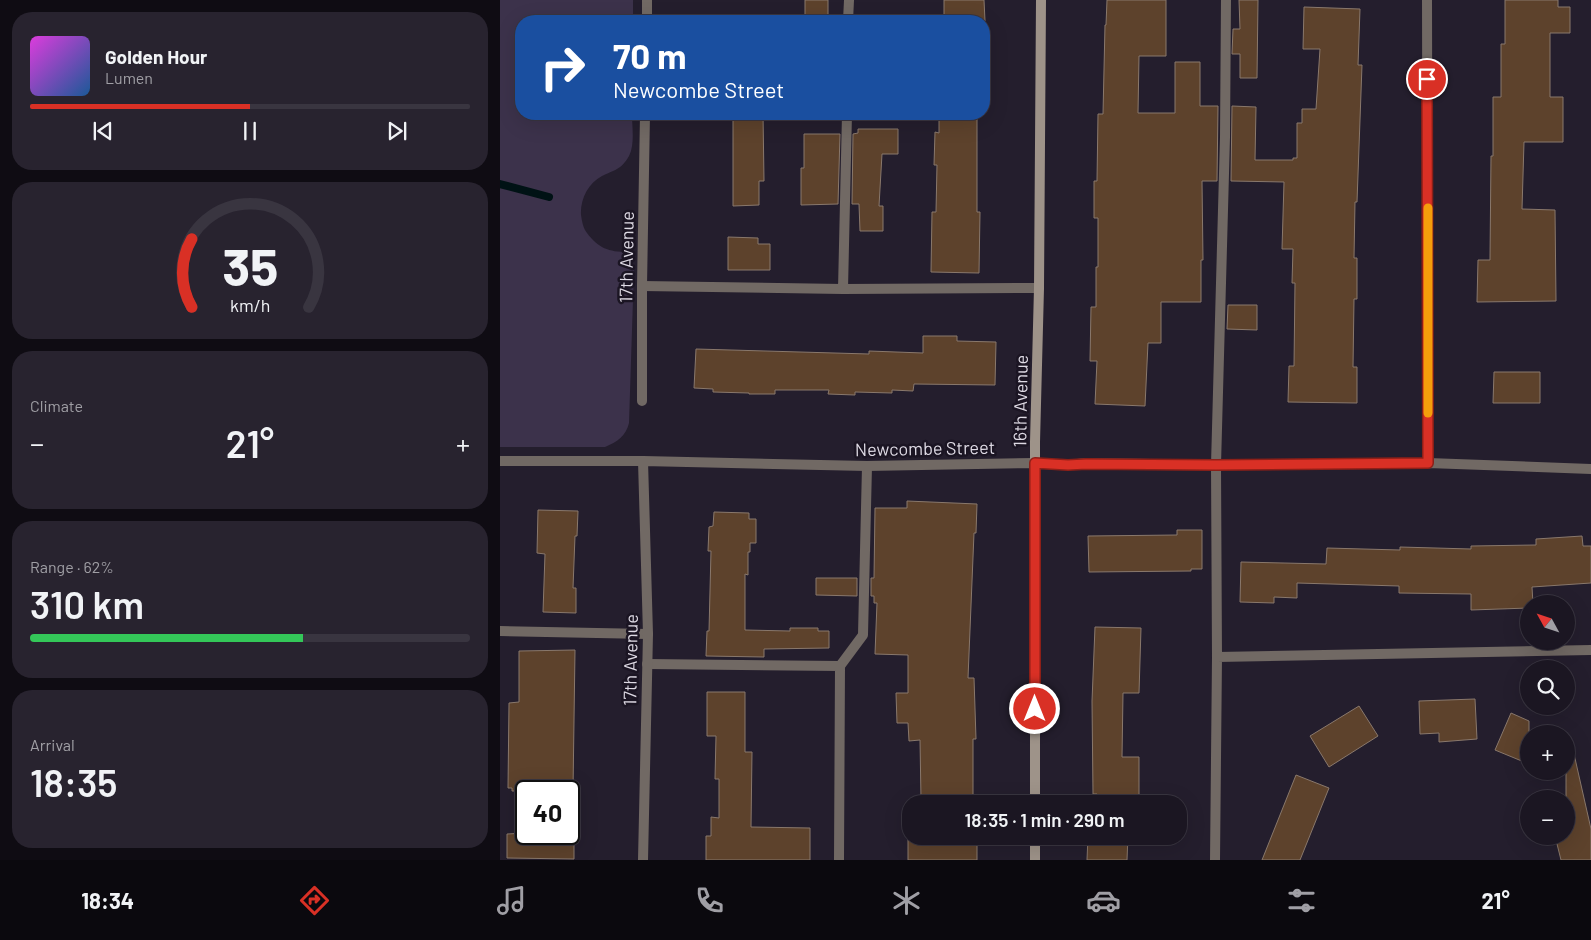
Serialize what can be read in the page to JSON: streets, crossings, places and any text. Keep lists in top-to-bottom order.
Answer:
{
  "streets": {
    "street": ["17th Avenue", "16th Avenue", "Newcombe Street"]
  },
  "crossings": [
    ["17th Avenue", "Newcombe Street"],
    ["16th Avenue", "Newcombe Street"]
  ],
  "north": "top left",
  "page": {
    "turn": ["70 m", "Newcombe Street"],
    "song": ["Golden Hour", "Lumen"],
    "tile": [
      "Climate",
      ["Range · 62%", "310 km"],
      ["Arrival", "18:35"]
    ],
    "heat": ["−", "21°", "+"],
    "map_buttons": ["+", "−"],
    "limit": "40",
    "trip": "18:35 · 1 min · 290 m",
    "tabs": ["18:34", "21°"],
    "gauge": ["35", "km/h"]
  }
}
